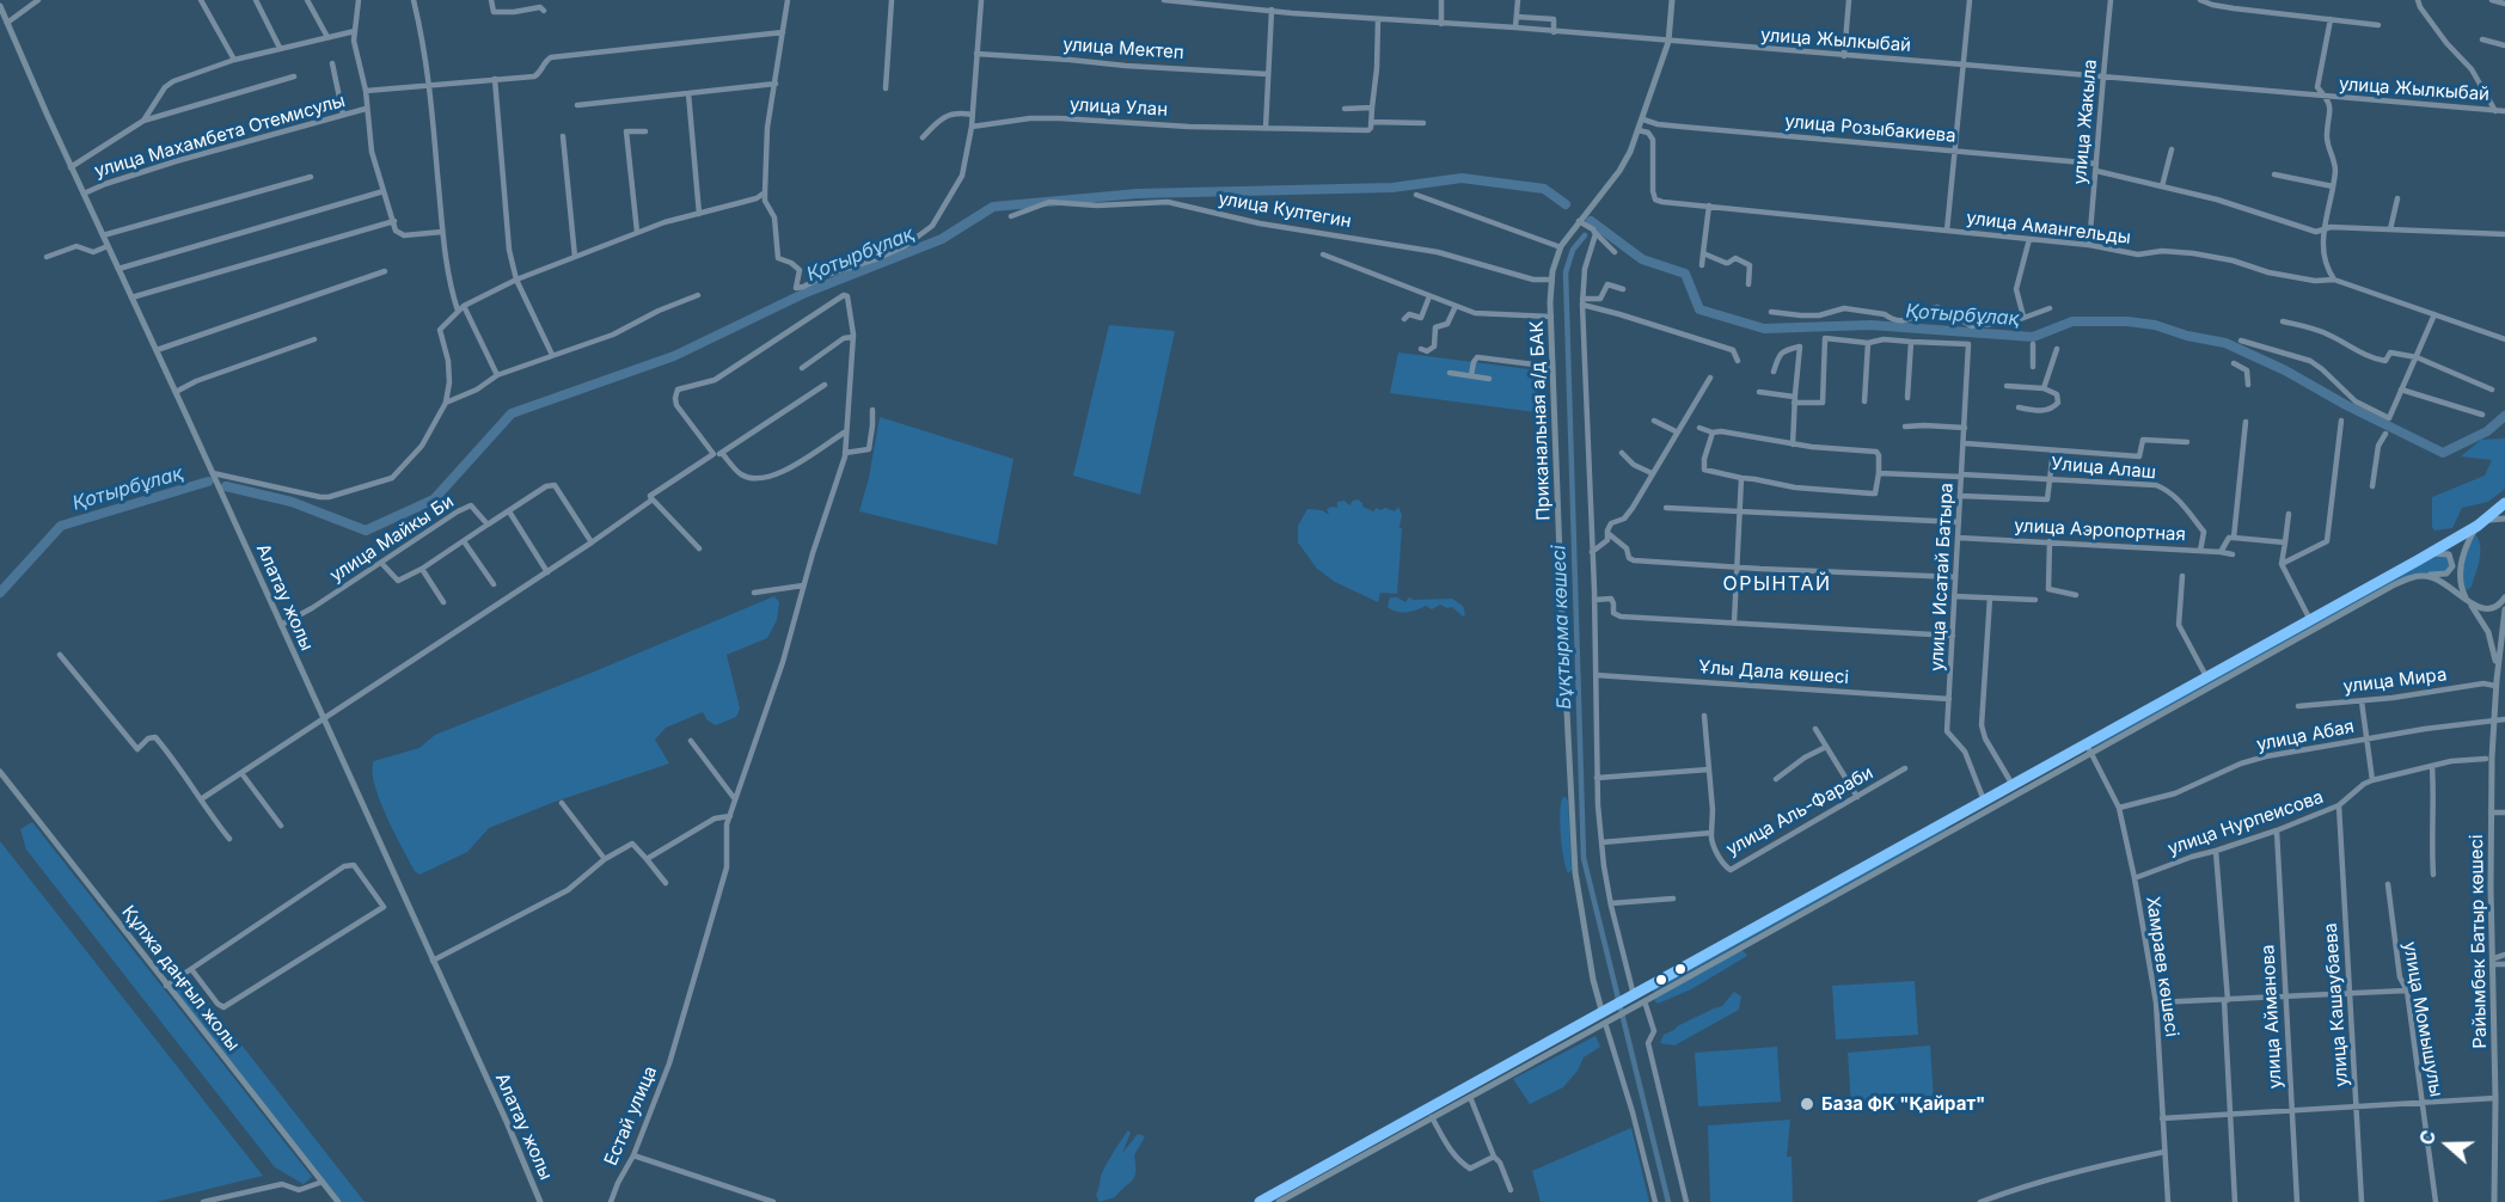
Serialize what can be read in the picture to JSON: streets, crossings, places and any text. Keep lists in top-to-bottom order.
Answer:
{
  "streets": {
    "main road": [
      "Приканальная а/д БАК",
      "Алатау жолы",
      "Райымбек Батыр көшесі",
      "Құлжа даңғыл жолы"
    ],
    "street": [
      "улица Жылкыбай",
      "улица Мектеп",
      "улица Улан",
      "улица Жакыла",
      "улица Розыбакиева",
      "улица Махамбета Отемисулы",
      "улица Култегин",
      "улица Амангельды",
      "Улица Алаш",
      "улица Аэропортная",
      "улица Майкы Би",
      "улица Исатай Батыра",
      "Ұлы Дала көшесі",
      "улица Мира",
      "улица Абая",
      "улица Аль-Фараби",
      "улица Нурпеисова",
      "Хамраев көшесі",
      "улица Кашаубаева",
      "улица Айманова",
      "улица Момышулы",
      "Естай улица"
    ]
  },
  "crossings": [
    ["улица Жылкыбай", "улица Жакыла"],
    ["улица Жылкыбай", "Приканальная а/д БАК"],
    ["улица Жакыла", "улица Розыбакиева"],
    ["улица Жакыла", "улица Амангельды"],
    ["улица Розыбакиева", "Приканальная а/д БАК"],
    ["улица Махамбета Отемисулы", "Алатау жолы"],
    ["улица Култегин", "Приканальная а/д БАК"],
    ["улица Амангельды", "Приканальная а/д БАК"],
    ["Улица Алаш", "улица Аэропортная"],
    ["Улица Алаш", "улица Исатай Батыра"],
    ["улица Аэропортная", "улица Исатай Батыра"],
    ["улица Майкы Би", "Алатау жолы"],
    ["улица Исатай Батыра", "Ұлы Дала көшесі"],
    ["улица Мира", "Райымбек Батыр көшесі"],
    ["улица Абая", "Райымбек Батыр көшесі"],
    ["улица Абая", "Хамраев көшесі"],
    ["улица Нурпеисова", "Хамраев көшесі"],
    ["улица Нурпеисова", "улица Кашаубаева"],
    ["улица Нурпеисова", "улица Айманова"]
  ],
  "districts": ["ОРЫНТАЙ"],
  "water": ["Қотырбұлақ", "Бұқтырма көшесі"],
  "places": ["База ФК \"Қайрат\""],
  "north": "left"
}
